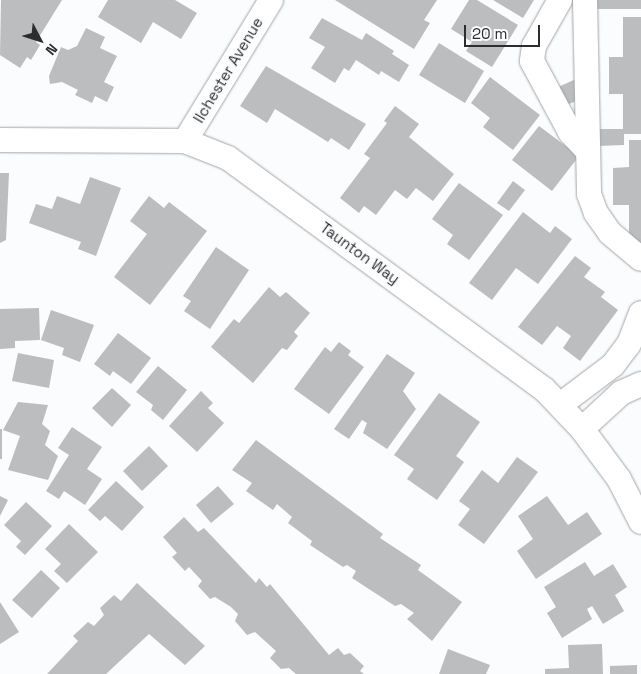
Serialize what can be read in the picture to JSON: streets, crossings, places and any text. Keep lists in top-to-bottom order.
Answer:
{
  "streets": {
    "street": ["Ilchester Avenue", "Taunton Way"]
  },
  "crossings": [
    ["Ilchester Avenue", "Taunton Way"]
  ],
  "scale_bar": "20 m",
  "north": "bottom right"
}
